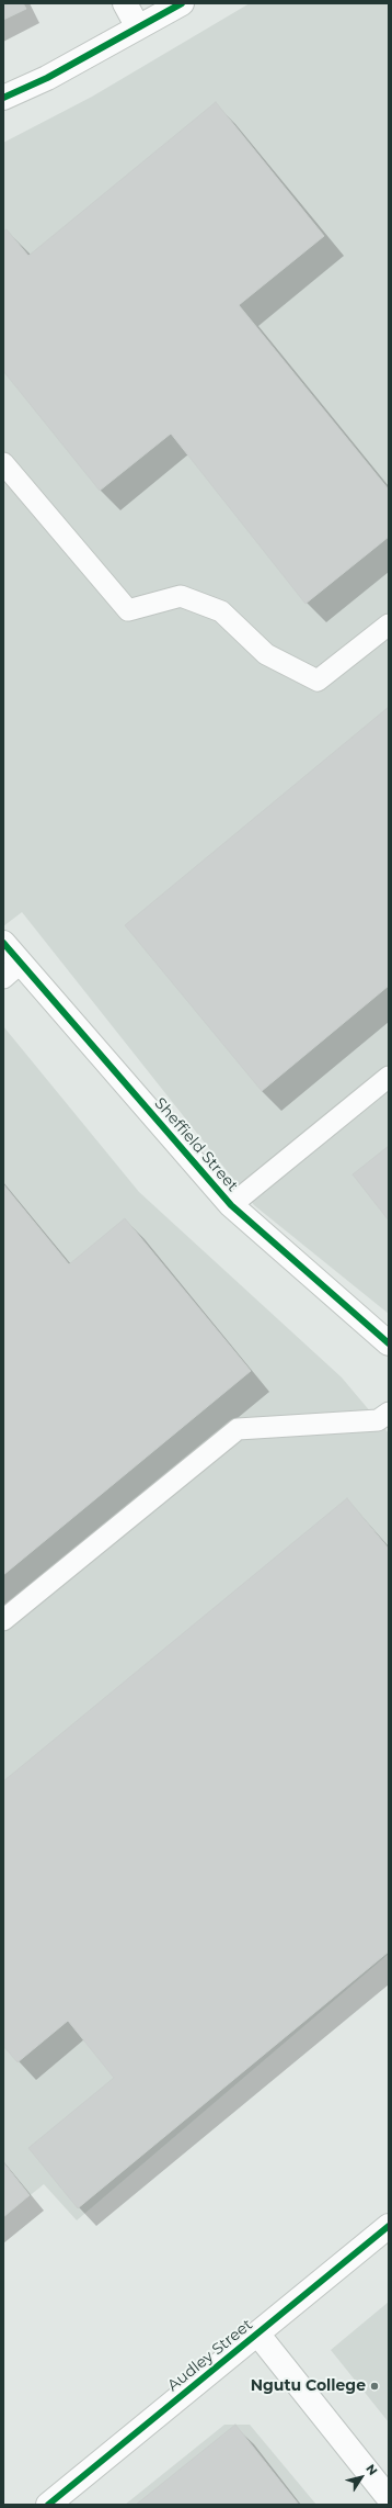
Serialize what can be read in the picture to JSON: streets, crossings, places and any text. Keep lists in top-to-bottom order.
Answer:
{
  "streets": {
    "street": ["Sheffield Street", "Audley Street"]
  },
  "places": ["Ngutu College"],
  "north": "top right"
}
